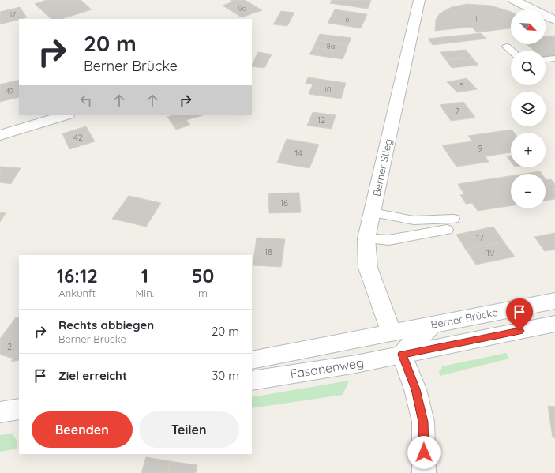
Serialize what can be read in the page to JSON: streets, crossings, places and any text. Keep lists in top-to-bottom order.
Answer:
{
  "streets": {
    "street": ["Berner Stieg", "Berner Brücke", "Fasanenweg"]
  },
  "crossings": [
    ["Berner Stieg", "Berner Brücke"],
    ["Berner Stieg", "Fasanenweg"],
    ["Berner Brücke", "Fasanenweg"]
  ],
  "house_numbers": [
    "9a",
    "17",
    "1",
    "6",
    "8a",
    "5",
    "10",
    "49",
    "7",
    "12",
    "42",
    "9",
    "14",
    "16",
    "17",
    "18",
    "19",
    "2"
  ],
  "north": "bottom right",
  "page": {
    "map_buttons": ["+", "−"],
    "turn": ["20 m", "Berner Brücke"],
    "eta": [
      "16:12",
      "Ankunft",
      "1",
      "Min.",
      "50",
      "m"
    ],
    "list": [
      {
        "name": "Rechts abbiegen",
        "note": "Berner Brücke",
        "value": "20 m"
      },
      {
        "name": "Ziel erreicht",
        "value": "30 m"
      }
    ],
    "buttons": ["Beenden", "Teilen"]
  }
}
